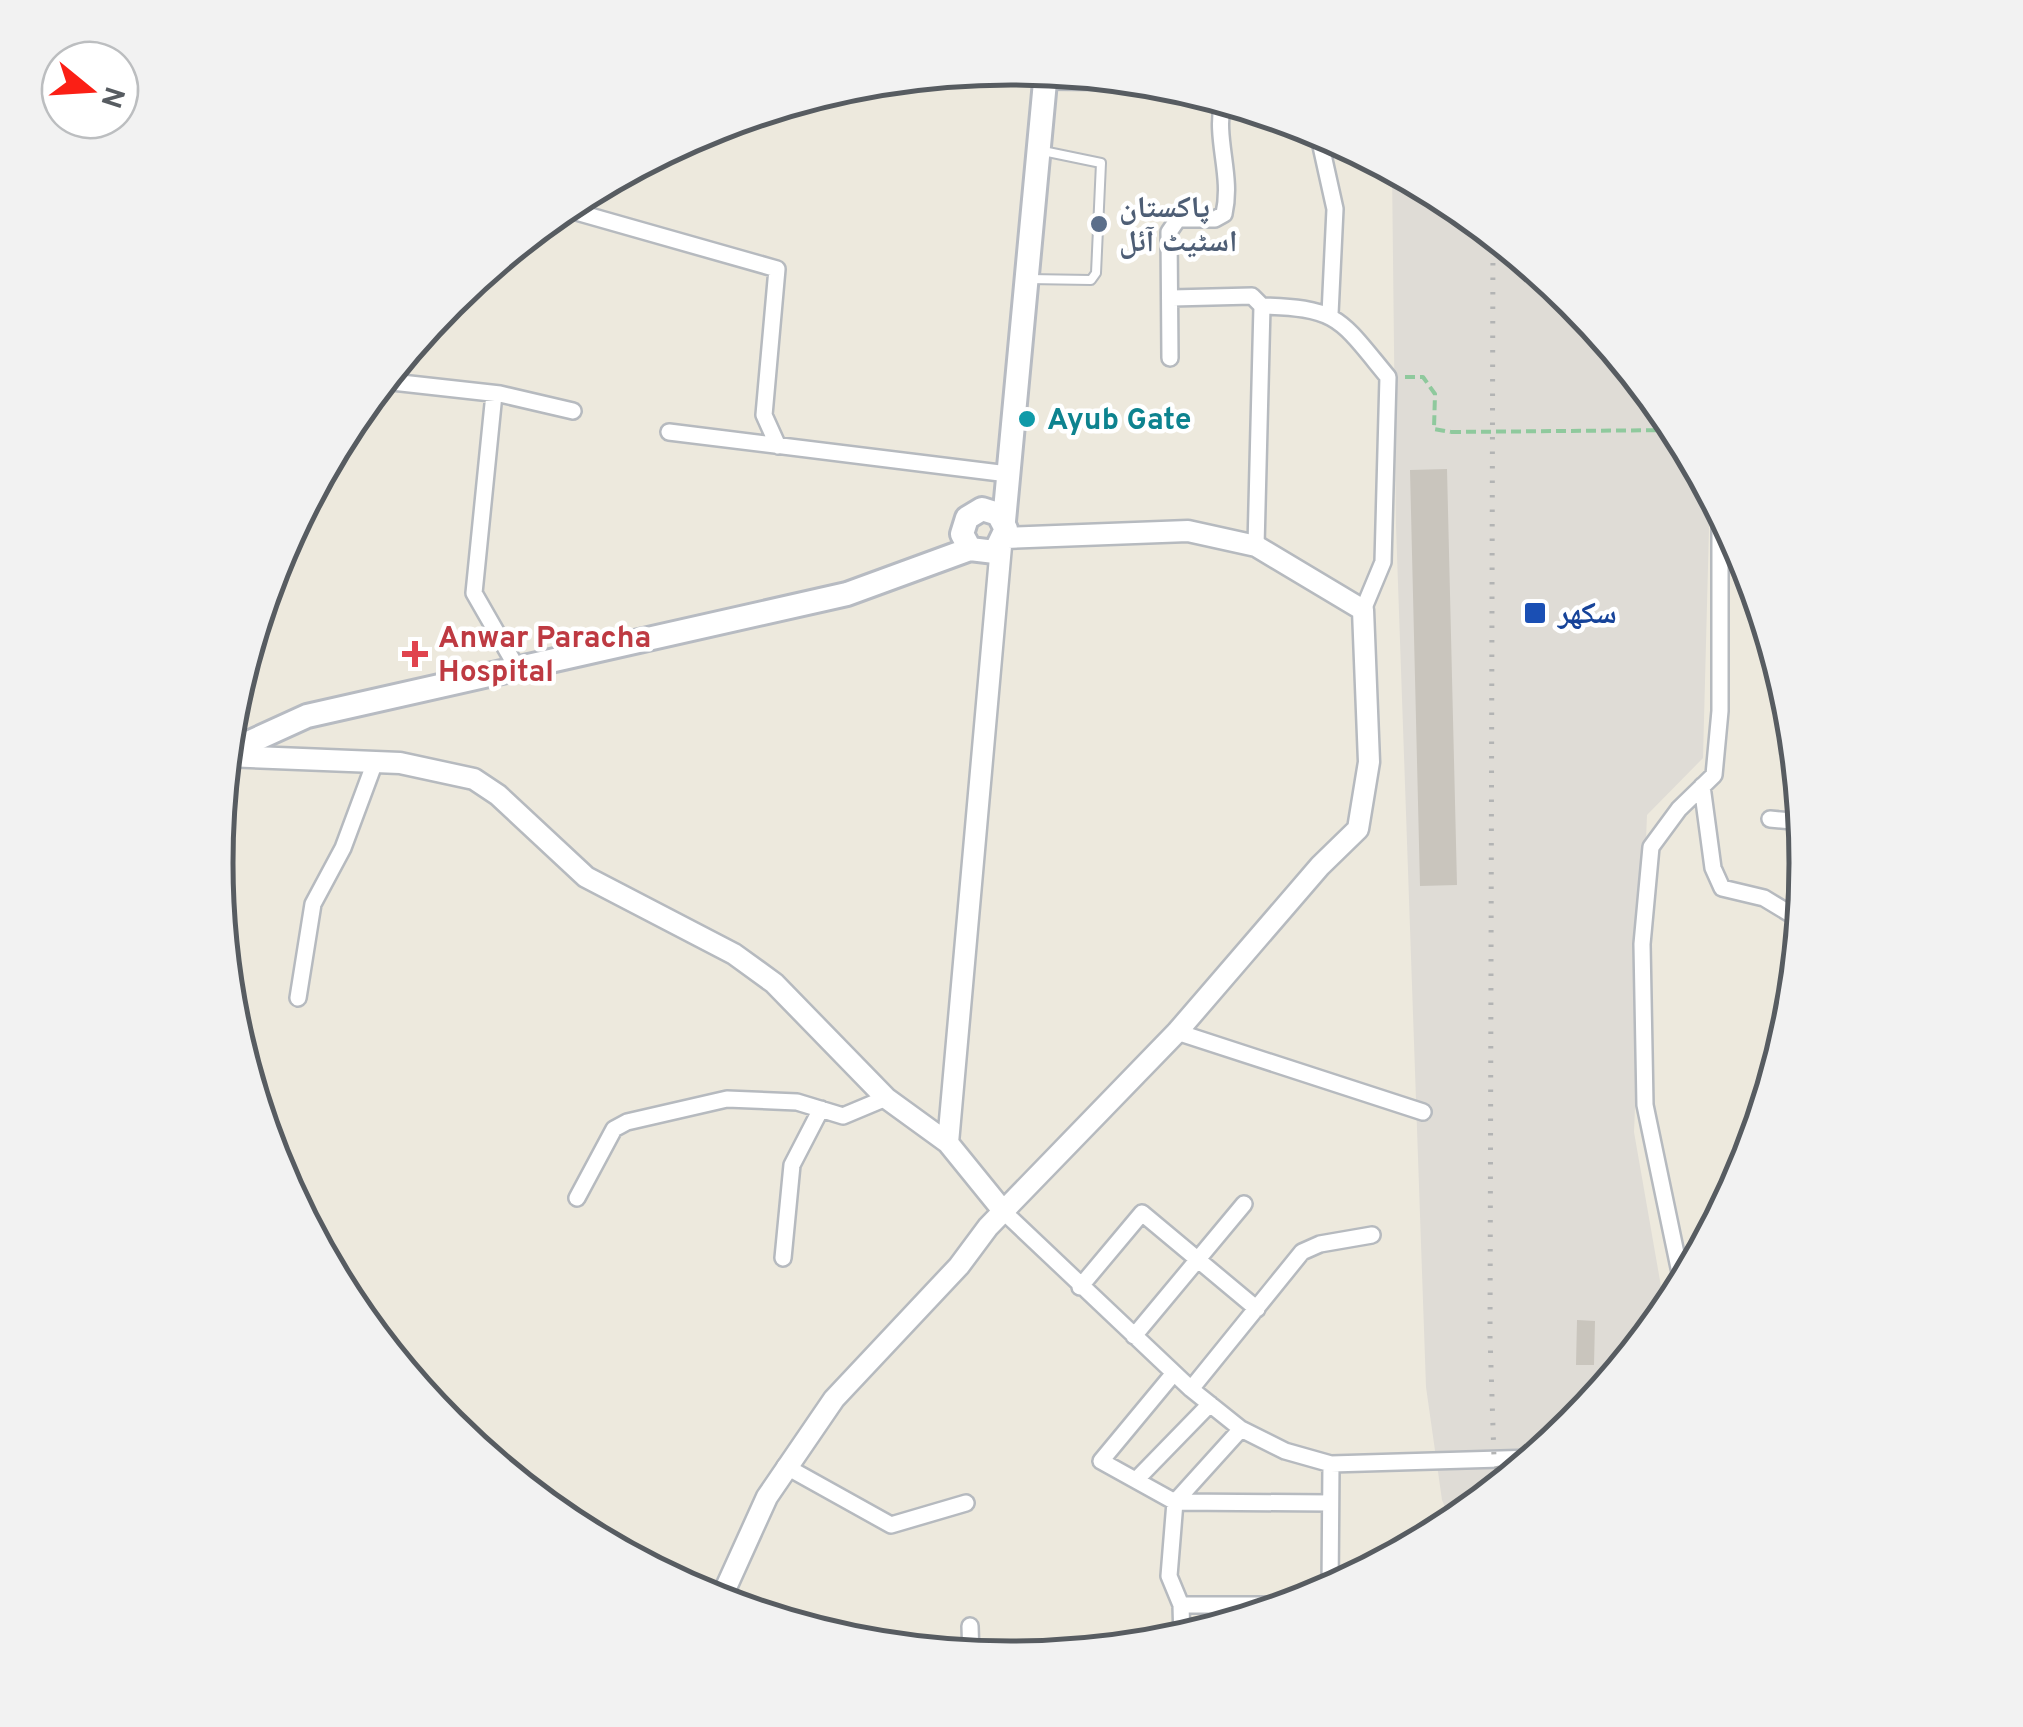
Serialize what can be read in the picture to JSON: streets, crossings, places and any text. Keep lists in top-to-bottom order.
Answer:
{
  "places": {
    "other": ["پاکستان اسٹیٹ آئل", "Ayub Gate"],
    "transit": ["سكهر"],
    "health": ["Anwar Paracha Hospital"]
  },
  "north": "right"
}
